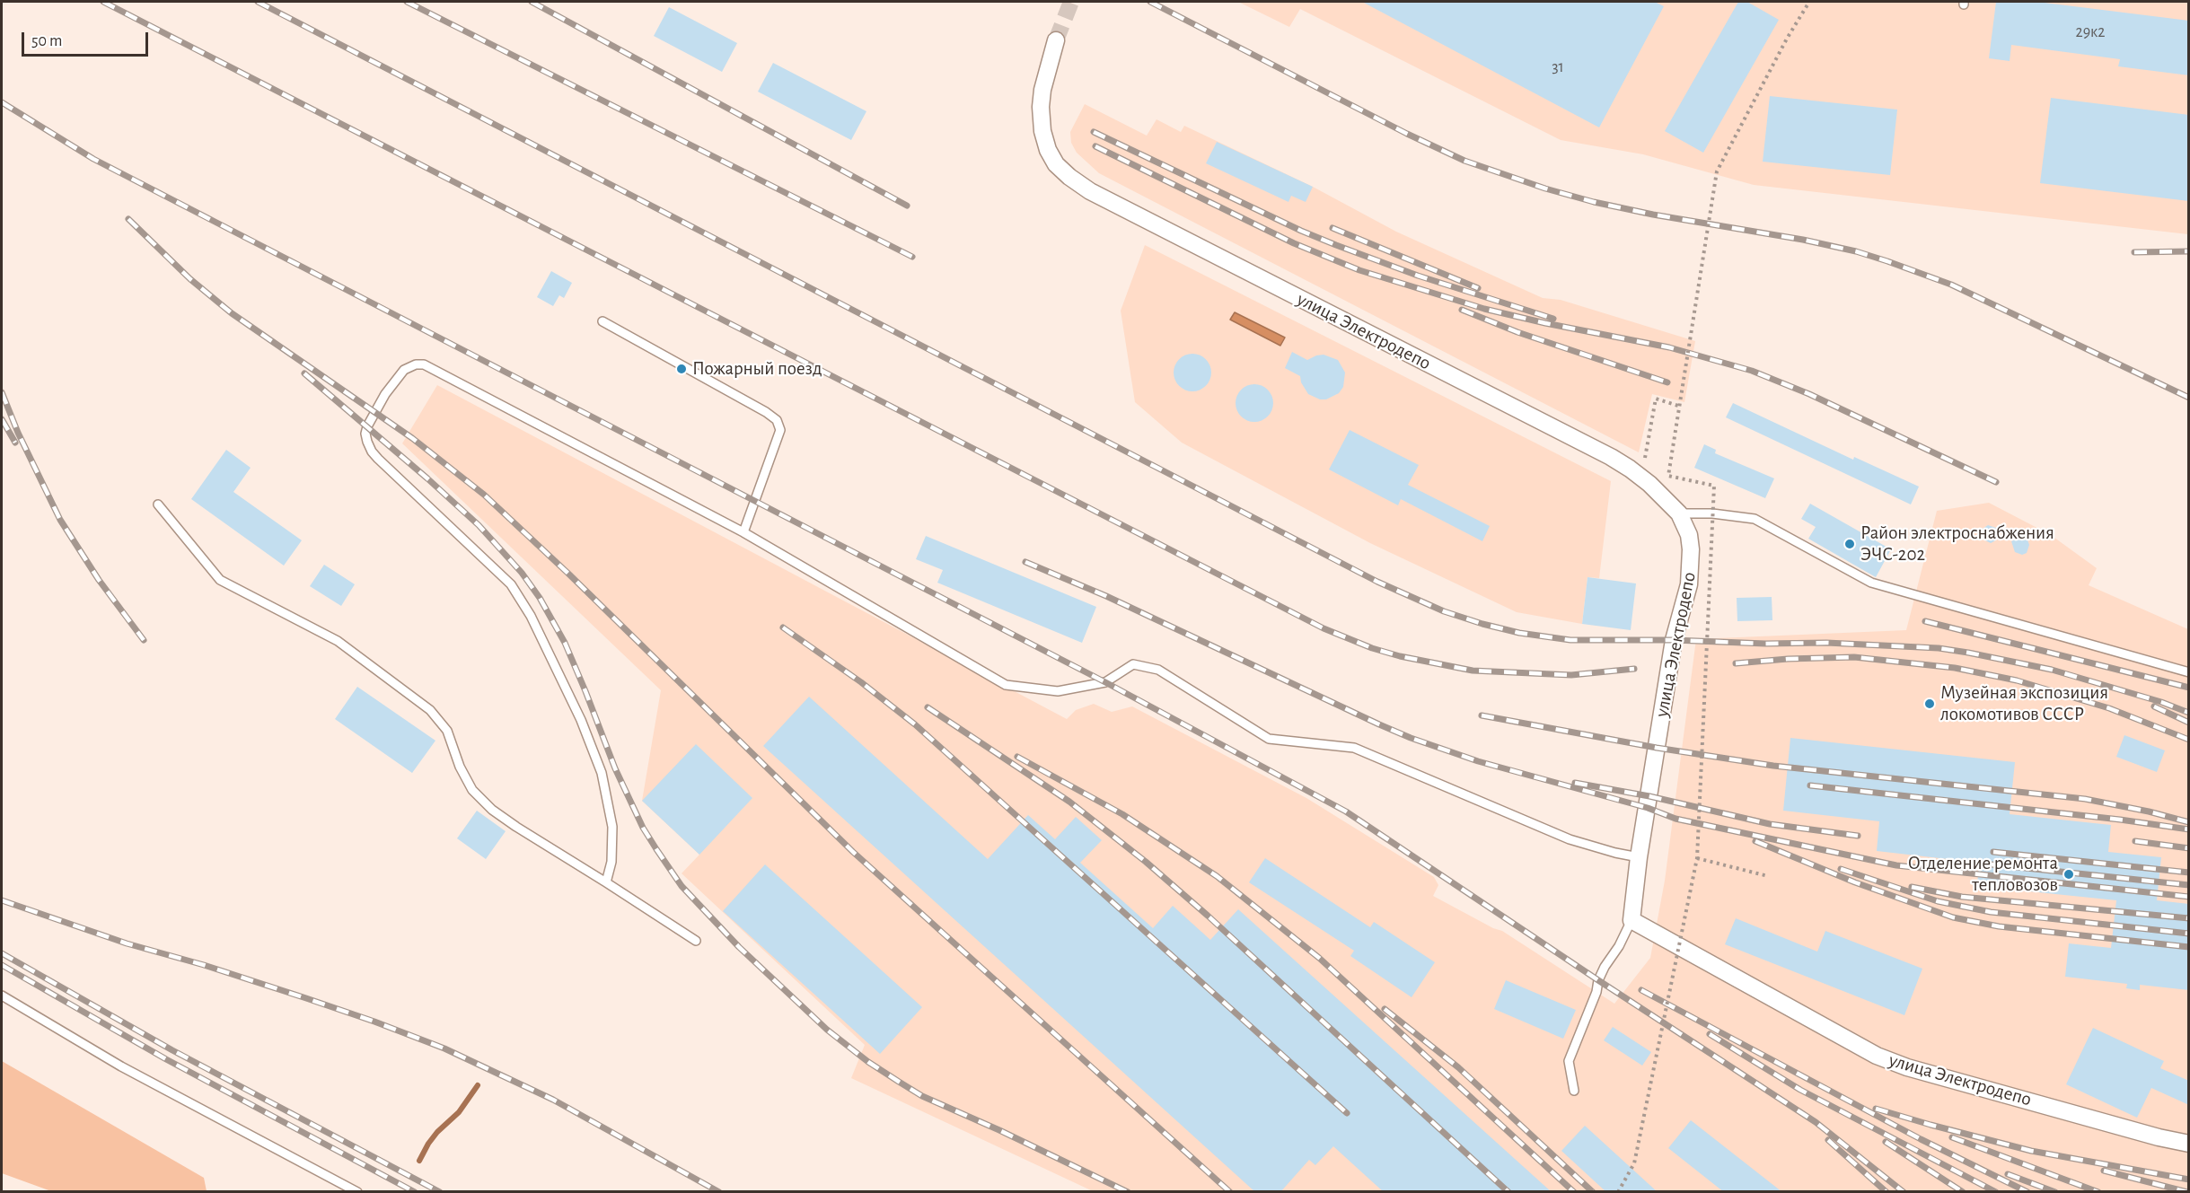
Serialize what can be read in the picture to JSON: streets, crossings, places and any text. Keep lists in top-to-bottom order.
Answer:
{
  "streets": {
    "street": ["улица Электродепо"]
  },
  "places": [
    "Пожарный поезд",
    "Район электроснабжения ЭЧС-202",
    "Музейная экспозиция локомотивов СССР",
    "Отделение ремонта тепловозов"
  ],
  "house_numbers": ["29к2", "31"],
  "scale_bar": "50 m"
}
